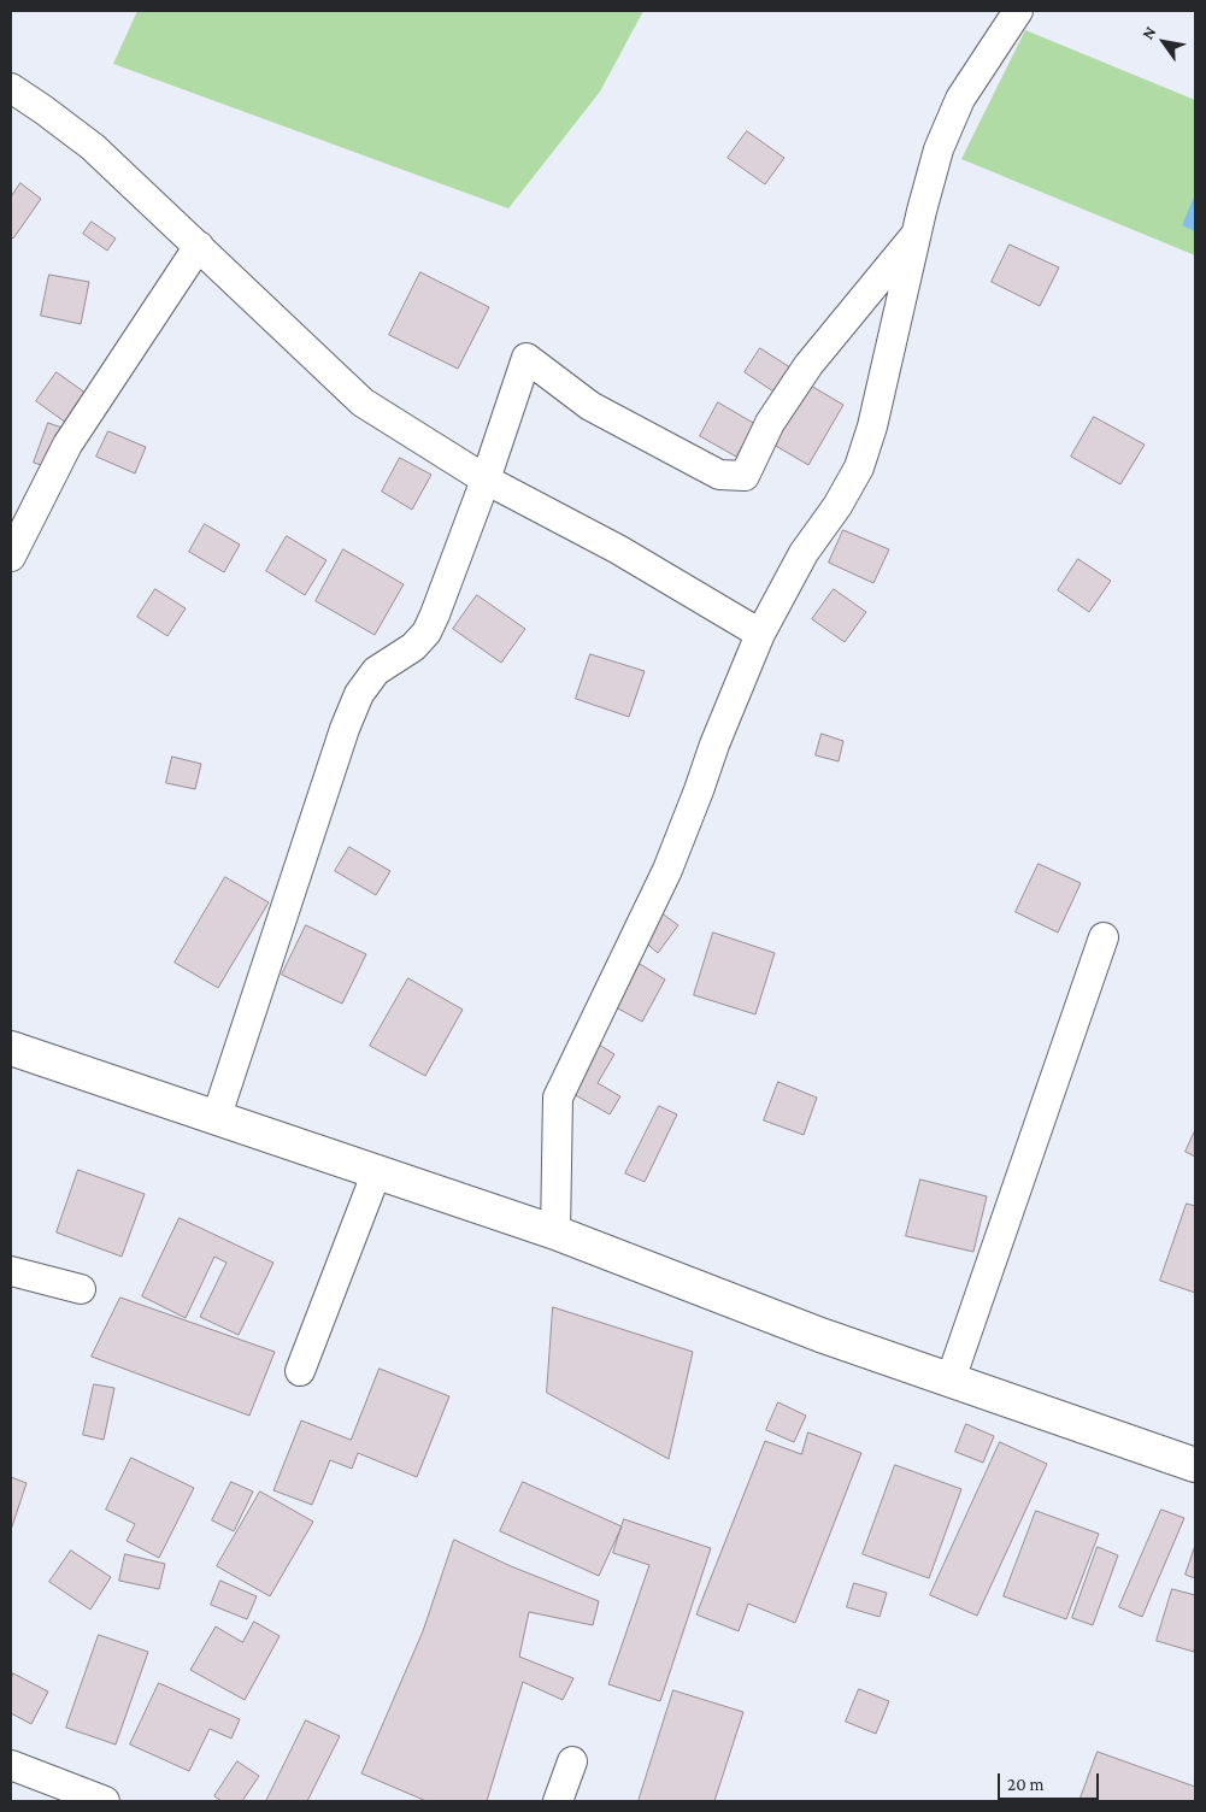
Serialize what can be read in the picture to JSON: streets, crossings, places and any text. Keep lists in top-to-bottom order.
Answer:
{
  "scale_bar": "20 m",
  "north": "top left"
}
